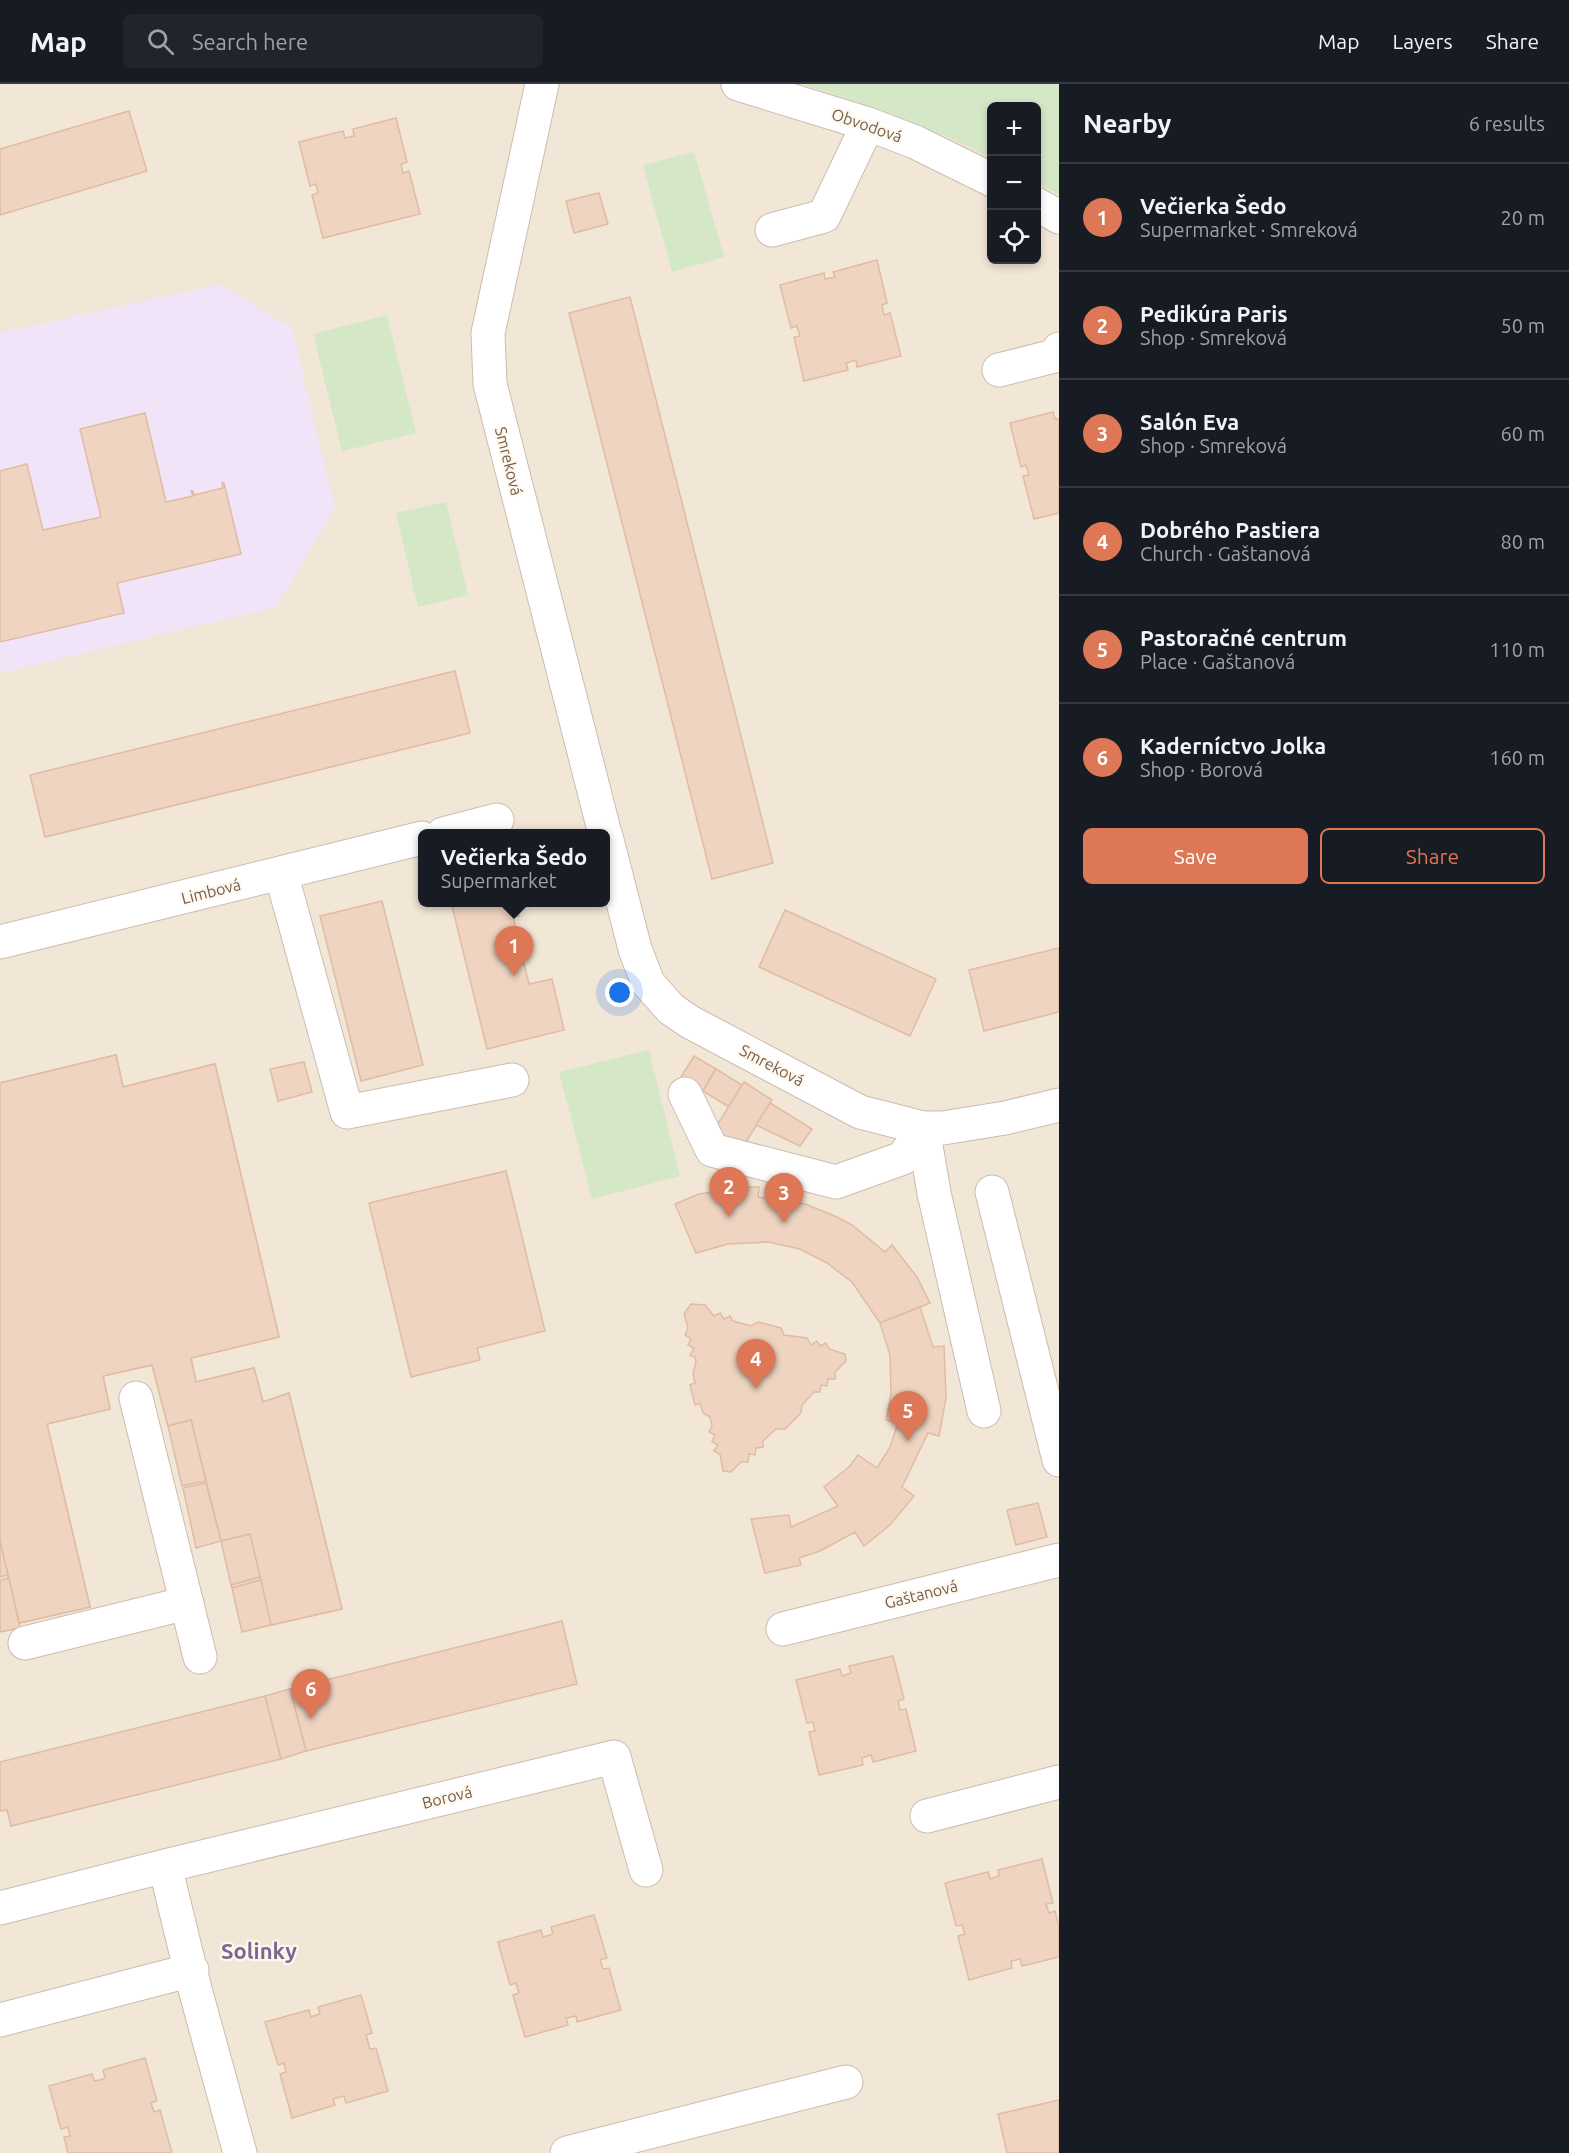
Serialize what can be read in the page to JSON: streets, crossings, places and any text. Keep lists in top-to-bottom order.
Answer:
{
  "streets": {
    "street": [
      "Obvodová",
      "Smreková",
      "Limbová",
      "Gaštanová",
      "Borová"
    ]
  },
  "districts": ["Solinky"],
  "page": {
    "header": "Map",
    "search": "Search here",
    "nav": ["Map", "Layers", "Share"],
    "heading": ["Nearby", "6 results"],
    "map_buttons": ["+", "−"],
    "list": [
      {
        "mark": "1",
        "name": "Večierka Šedo",
        "note": "Supermarket · Smreková",
        "value": "20 m"
      },
      {
        "mark": "2",
        "name": "Pedikúra Paris",
        "note": "Shop · Smreková",
        "value": "50 m"
      },
      {
        "mark": "3",
        "name": "Salón Eva",
        "note": "Shop · Smreková",
        "value": "60 m"
      },
      {
        "mark": "4",
        "name": "Dobrého Pastiera",
        "note": "Church · Gaštanová",
        "value": "80 m"
      },
      {
        "mark": "5",
        "name": "Pastoračné centrum",
        "note": "Place · Gaštanová",
        "value": "110 m"
      },
      {
        "mark": "6",
        "name": "Kaderníctvo Jolka",
        "note": "Shop · Borová",
        "value": "160 m"
      }
    ],
    "buttons": ["Save", "Share"],
    "popup": ["Večierka Šedo", "Supermarket"],
    "pins": [
      "1",
      "2",
      "3",
      "4",
      "5",
      "6"
    ]
  }
}
